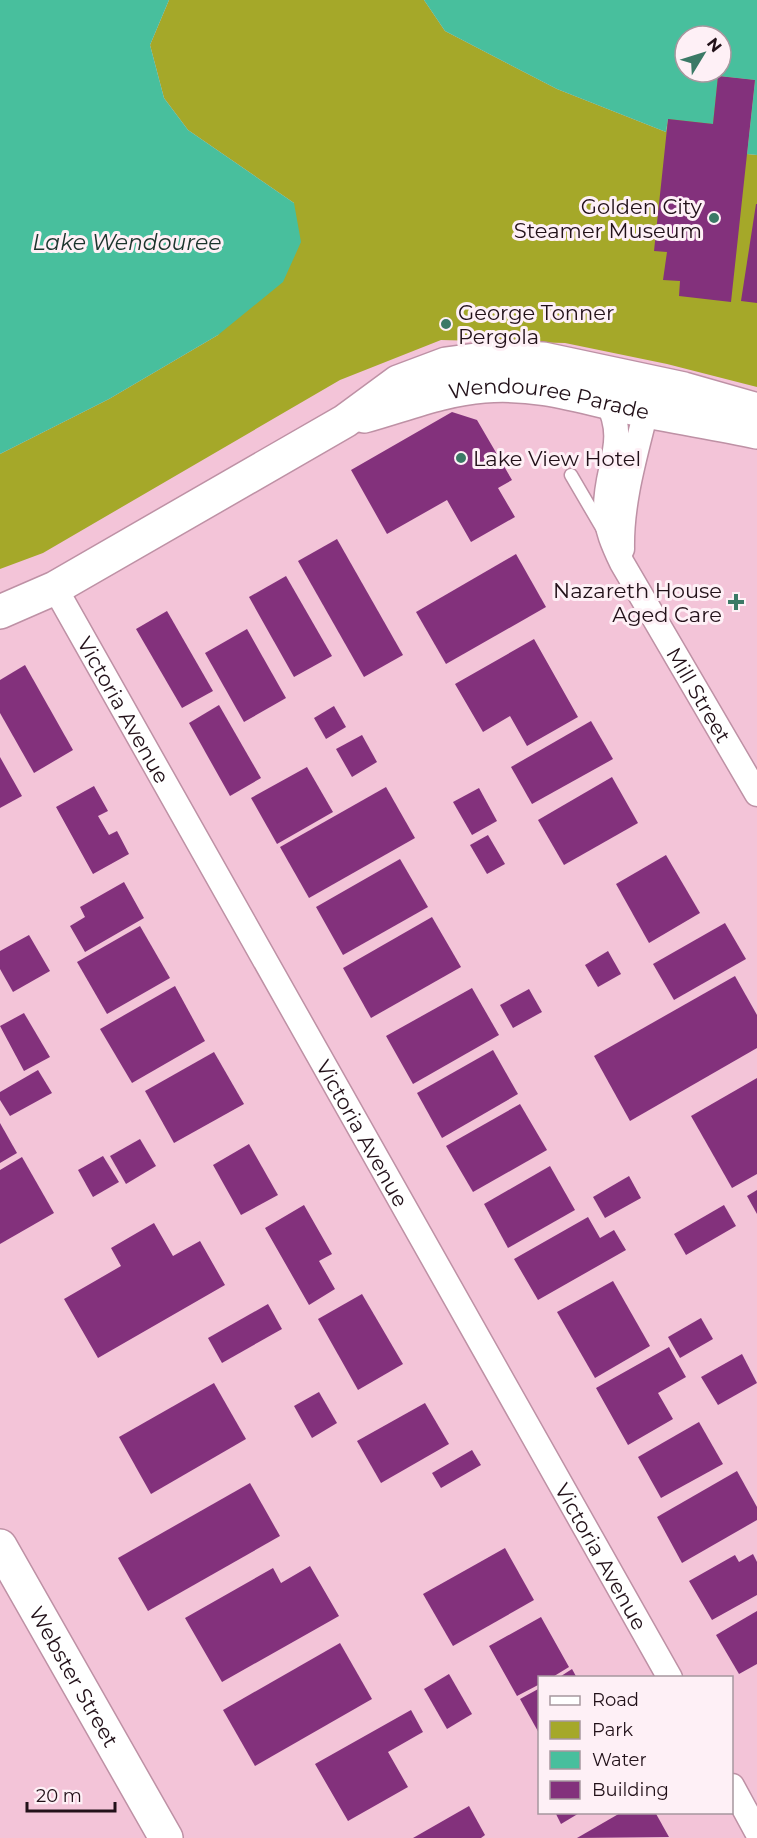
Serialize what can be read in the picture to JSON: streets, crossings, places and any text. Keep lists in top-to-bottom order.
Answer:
{
  "streets": {
    "street": [
      "Wendouree Parade",
      "Mill Street",
      "Victoria Avenue",
      "Webster Street"
    ]
  },
  "crossings": [
    ["Wendouree Parade", "Mill Street"],
    ["Wendouree Parade", "Victoria Avenue"]
  ],
  "water": ["Lake Wendouree"],
  "places": {
    "other": ["Golden City Steamer Museum", "George Tonner Pergola", "Lake View Hotel"],
    "health": ["Nazareth House Aged Care"]
  },
  "legend": [
    "Road",
    "Park",
    "Water",
    "Building"
  ],
  "scale_bar": "20 m",
  "north": "top right"
}
